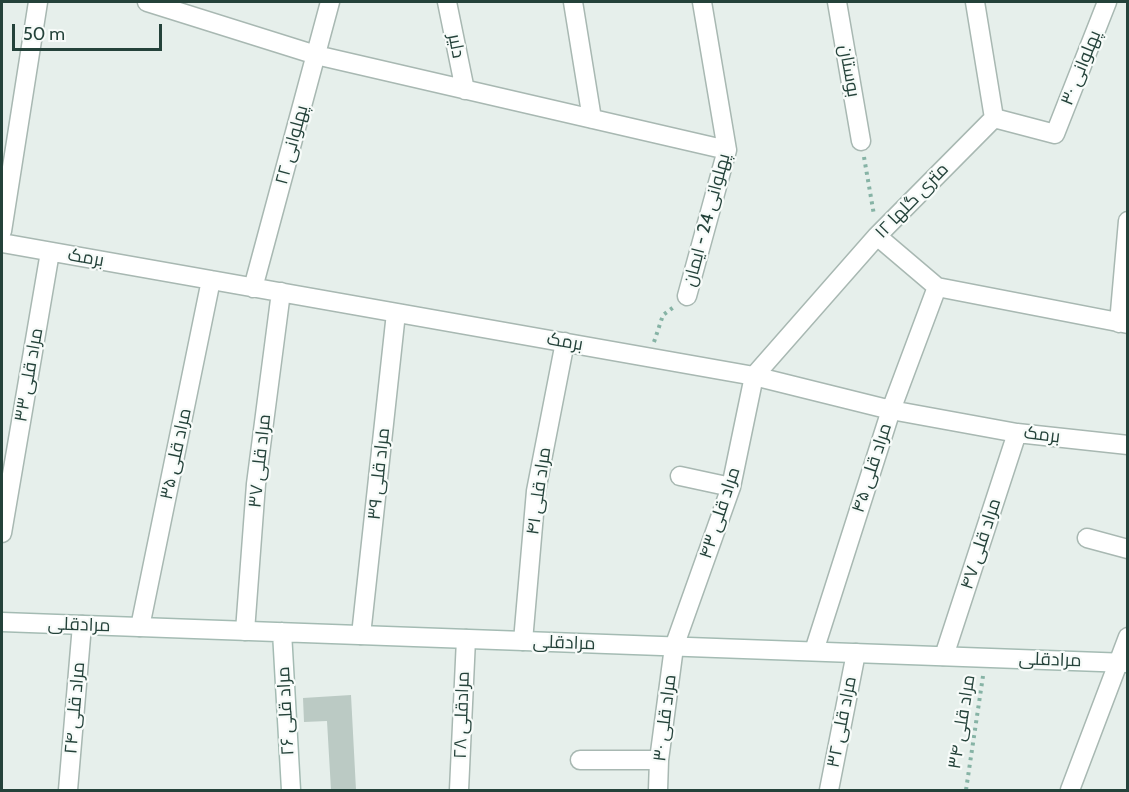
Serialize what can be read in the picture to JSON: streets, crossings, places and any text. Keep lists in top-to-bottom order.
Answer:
{
  "streets": {
    "street": [
      "دلیر",
      "پهلوانی ۳۰",
      "بوستان",
      "پهلوانی ۲۲",
      "۱۲ متری گلها",
      "پهلوانی 24 - ایمان",
      "برمک",
      "مراد قلی ۳۳",
      "مراد قلی ۳۵",
      "مراد قلی ۳۷",
      "مراد قلی ۴۵",
      "مراد قلی ۳۹",
      "مراد قلی ۴۱",
      "مراد قلی ۴۳",
      "مراد قلی ۴۷",
      "مرادقلی",
      "مراد قلی ۲۴",
      "مراد قلی ۲۶",
      "مرادقلی ۲۸",
      "مراد قلی ۳۰",
      "مراد قلی ۳۲"
    ],
    "path": ["مراد قلی ۳۴"]
  },
  "crossings": [
    ["پهلوانی ۳۰", "۱۲ متری گلها"],
    ["پهلوانی ۲۲", "برمک"],
    ["۱۲ متری گلها", "برمک"],
    ["۱۲ متری گلها", "مراد قلی ۴۳"],
    ["برمک", "مراد قلی ۳۳"],
    ["برمک", "مراد قلی ۳۵"],
    ["برمک", "مراد قلی ۳۷"],
    ["برمک", "مراد قلی ۴۵"],
    ["برمک", "مراد قلی ۳۹"],
    ["برمک", "مراد قلی ۴۱"],
    ["برمک", "مراد قلی ۴۳"],
    ["برمک", "مراد قلی ۴۷"],
    ["مراد قلی ۳۵", "مرادقلی"],
    ["مراد قلی ۳۷", "مرادقلی"],
    ["مراد قلی ۴۵", "مرادقلی"],
    ["مراد قلی ۳۹", "مرادقلی"],
    ["مراد قلی ۴۱", "مرادقلی"],
    ["مراد قلی ۴۳", "مرادقلی"],
    ["مراد قلی ۴۳", "مراد قلی ۳۰"],
    ["مراد قلی ۴۷", "مرادقلی"],
    ["مرادقلی", "مراد قلی ۲۴"],
    ["مرادقلی", "مراد قلی ۲۶"],
    ["مرادقلی", "مرادقلی ۲۸"],
    ["مرادقلی", "مراد قلی ۳۰"],
    ["مرادقلی", "مراد قلی ۳۲"],
    ["مرادقلی", "مراد قلی ۳۴"]
  ],
  "scale_bar": "50 m"
}
